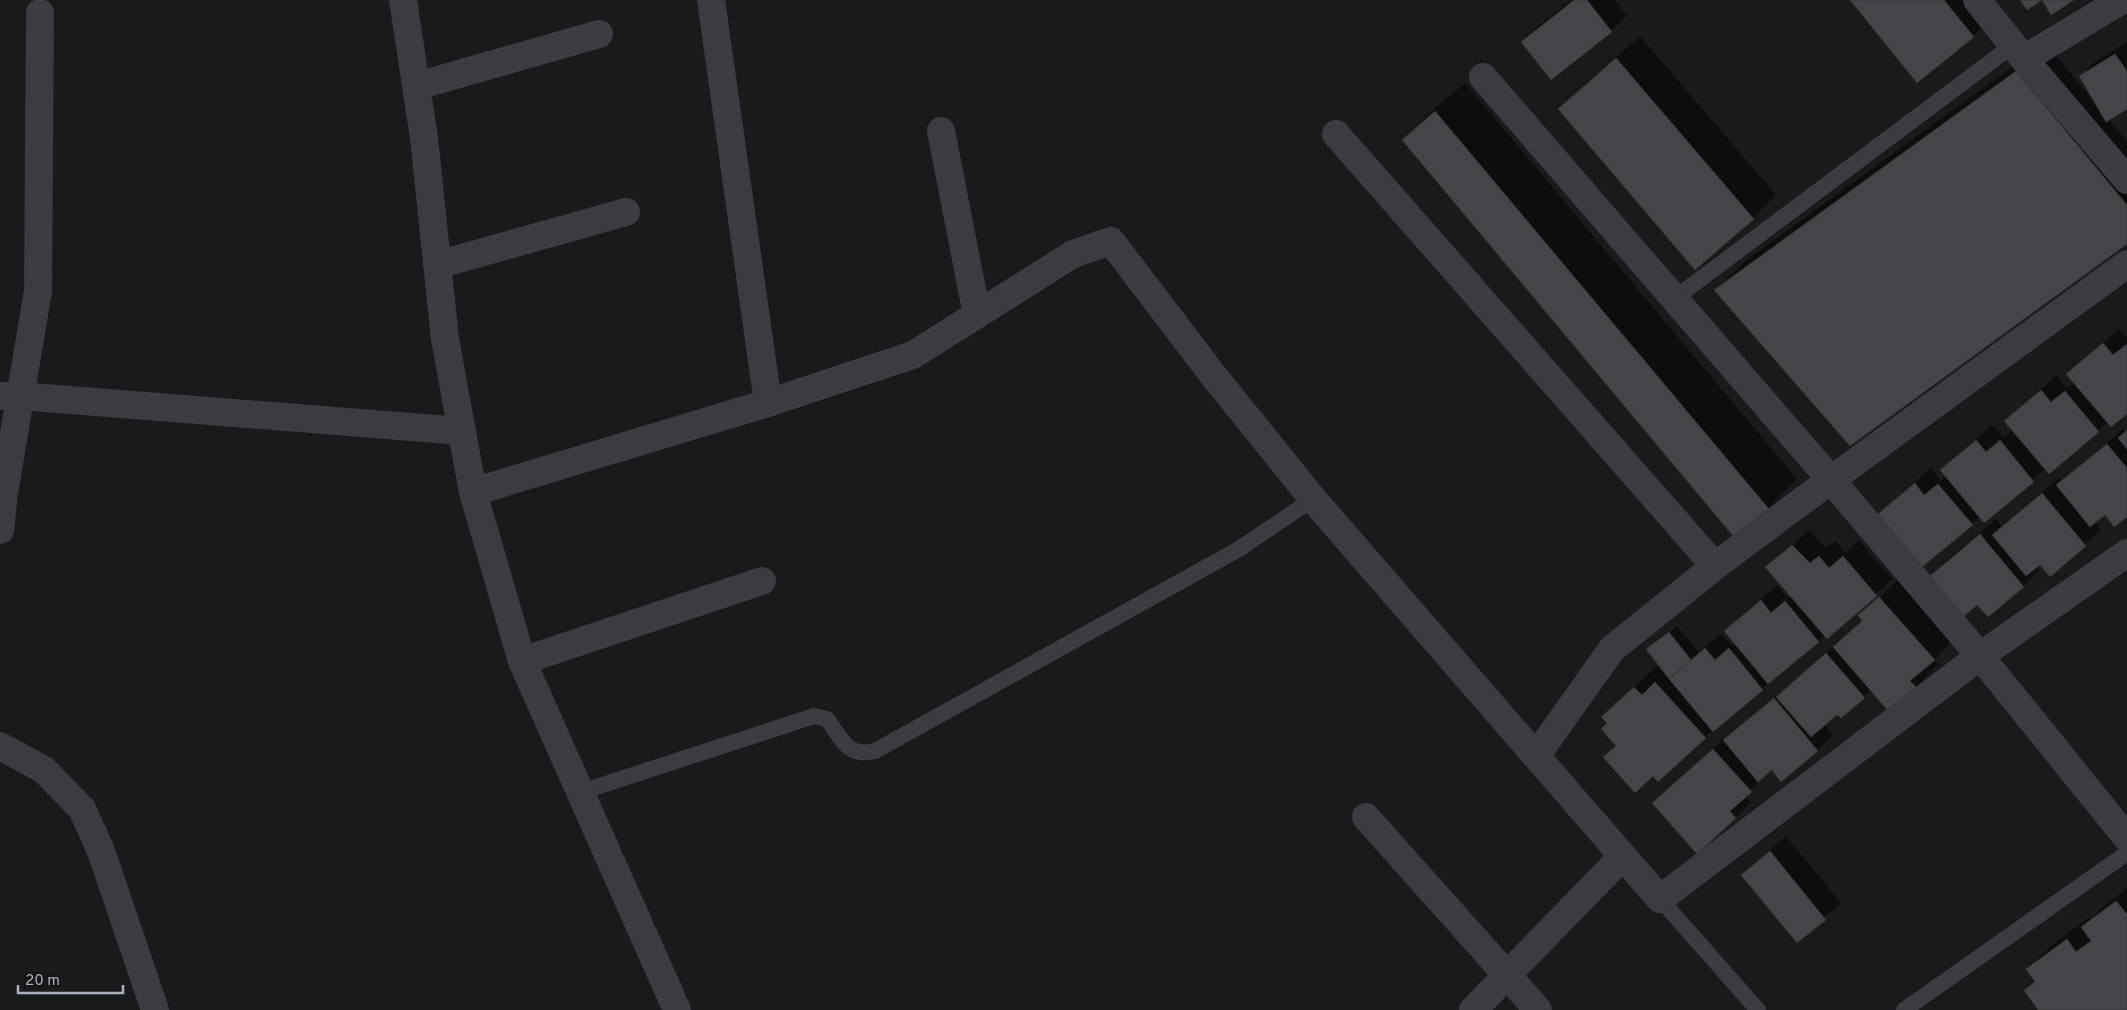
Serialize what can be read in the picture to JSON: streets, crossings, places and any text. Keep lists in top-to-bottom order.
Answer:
{
  "scale_bar": "20 m"
}
